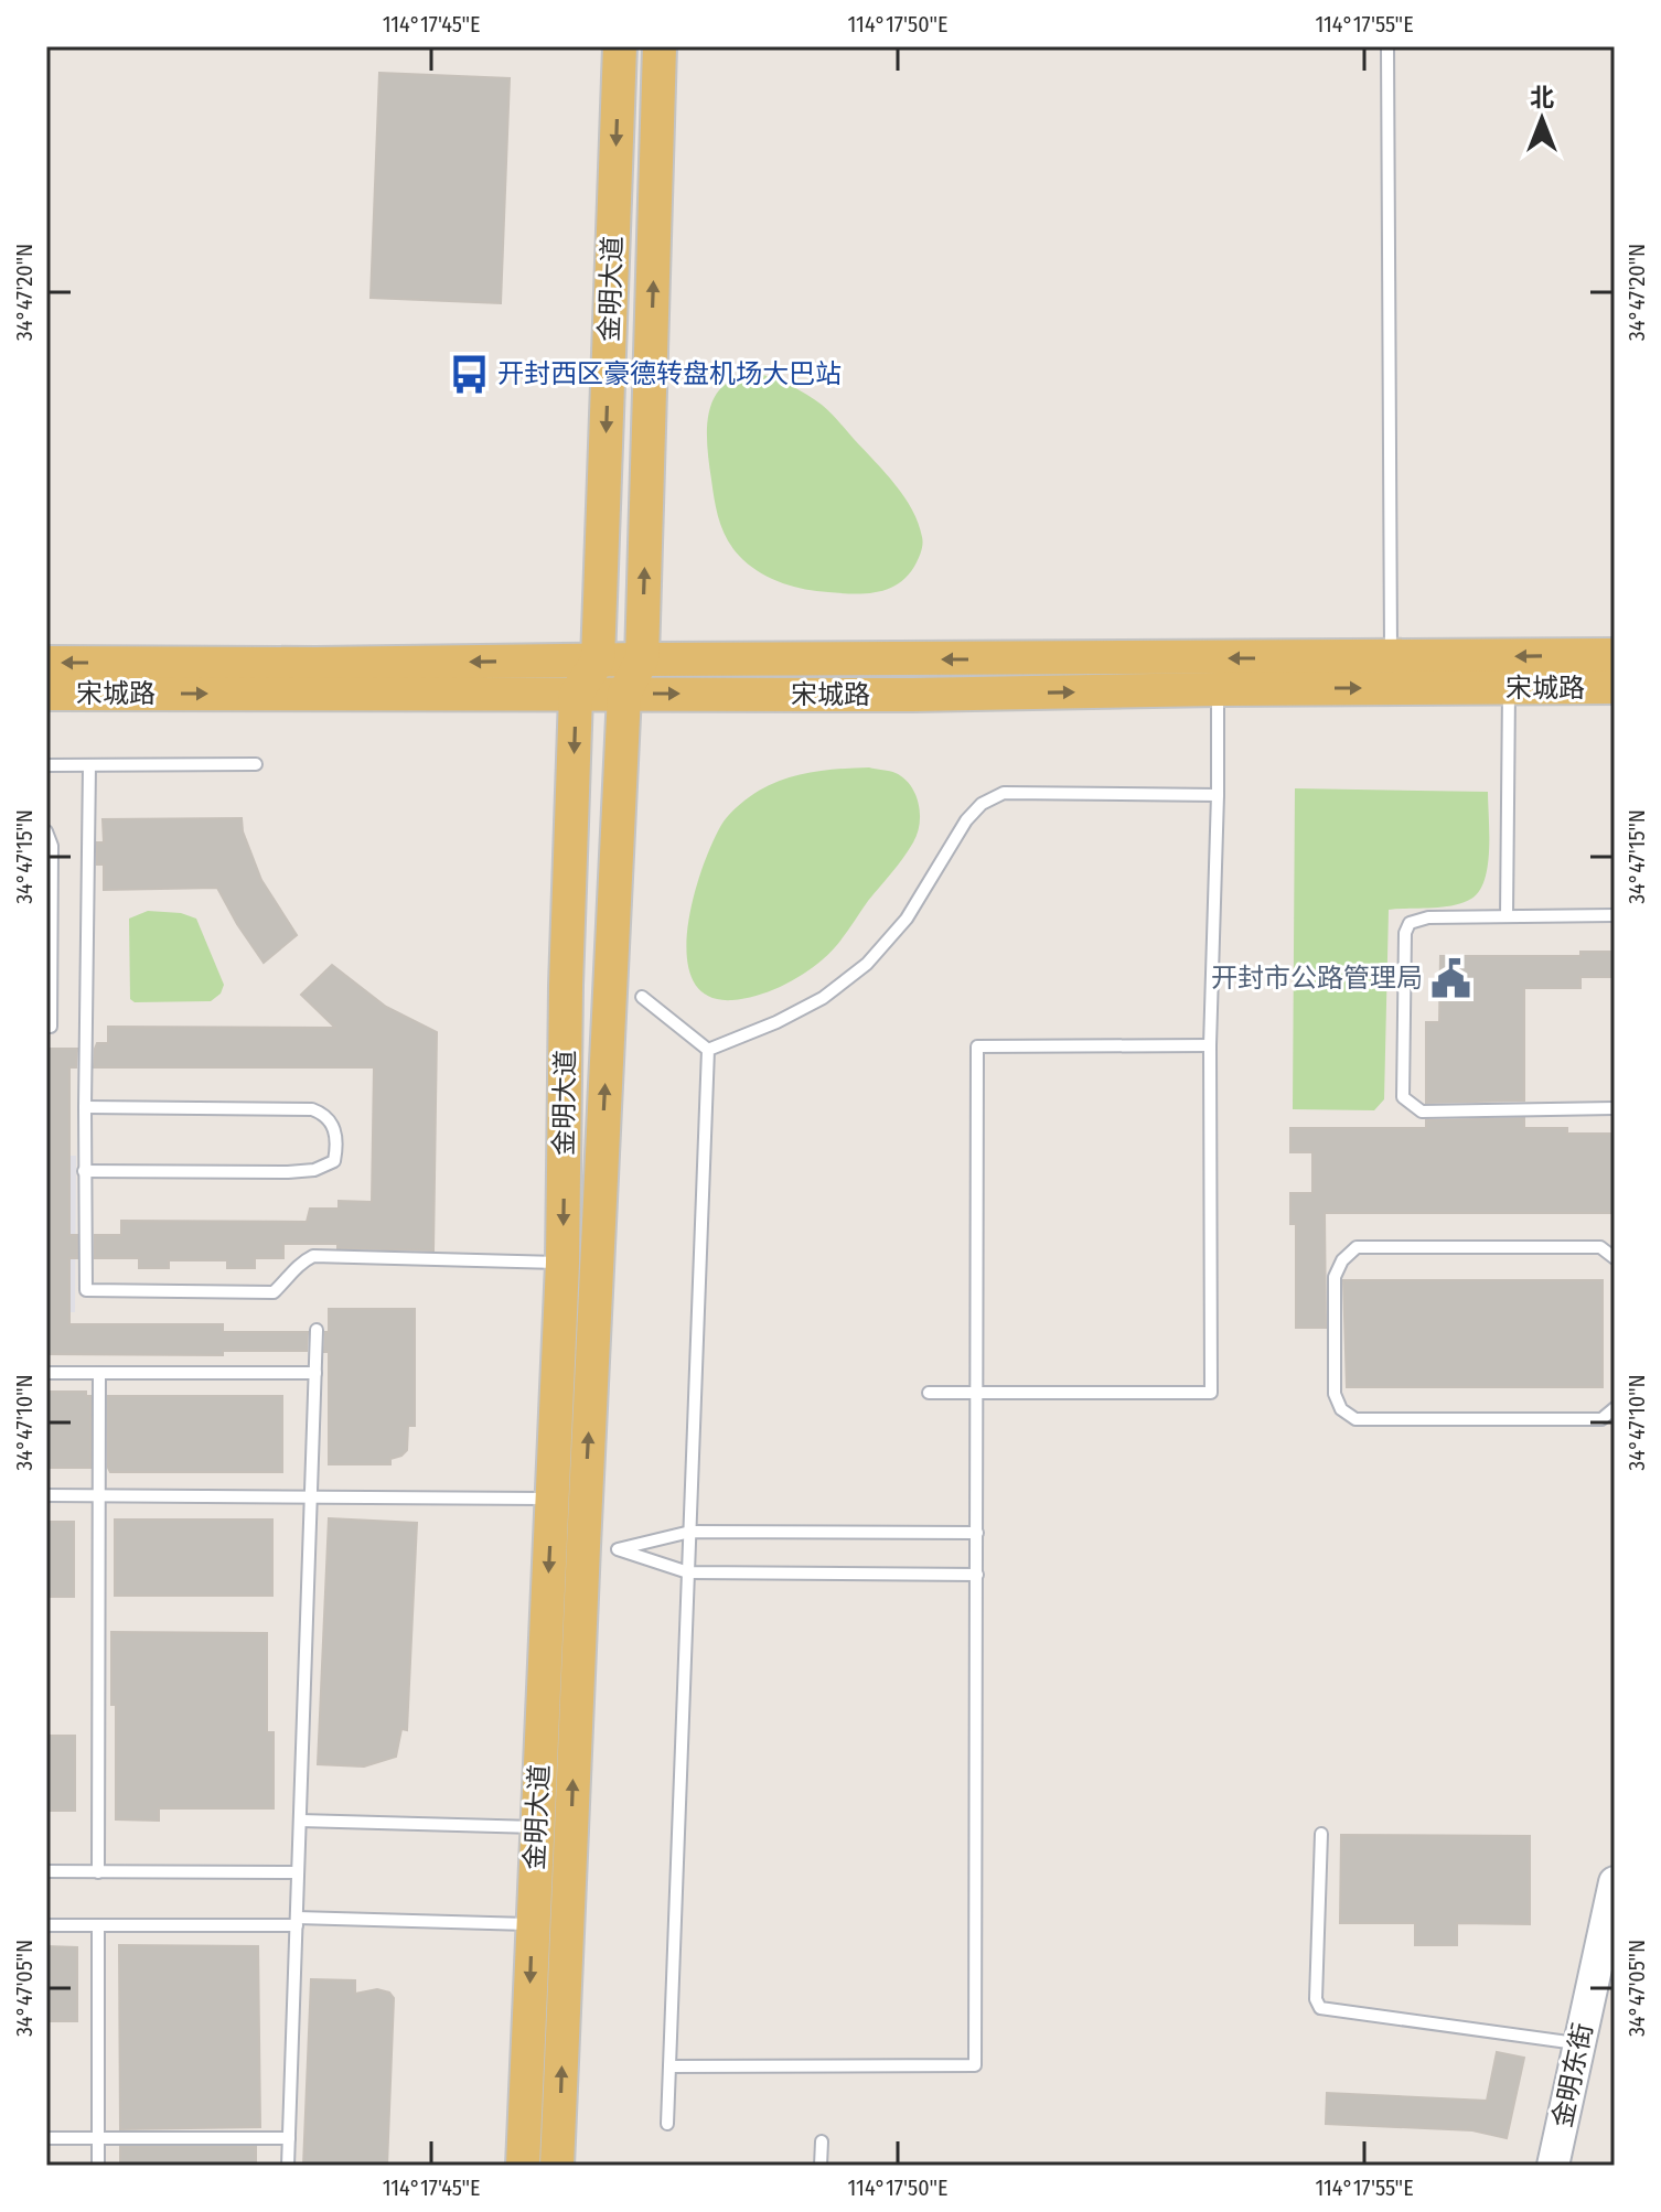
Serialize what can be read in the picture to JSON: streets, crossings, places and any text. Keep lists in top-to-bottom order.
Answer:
{
  "streets": {
    "main road": ["金明大道", "宋城路"],
    "street": ["金明东街"]
  },
  "crossings": [
    ["金明大道", "宋城路"]
  ],
  "places": {
    "bus stop": ["开封西区豪德转盘机场大巴站"],
    "public building": ["开封市公路管理局"]
  },
  "north": "top",
  "coordinates": [
    "114°17'45\"E",
    "114°17'50\"E",
    "114°17'55\"E",
    "34°47'20\"N",
    "34°47'15\"N",
    "34°47'10\"N",
    "34°47'05\"N"
  ]
}
